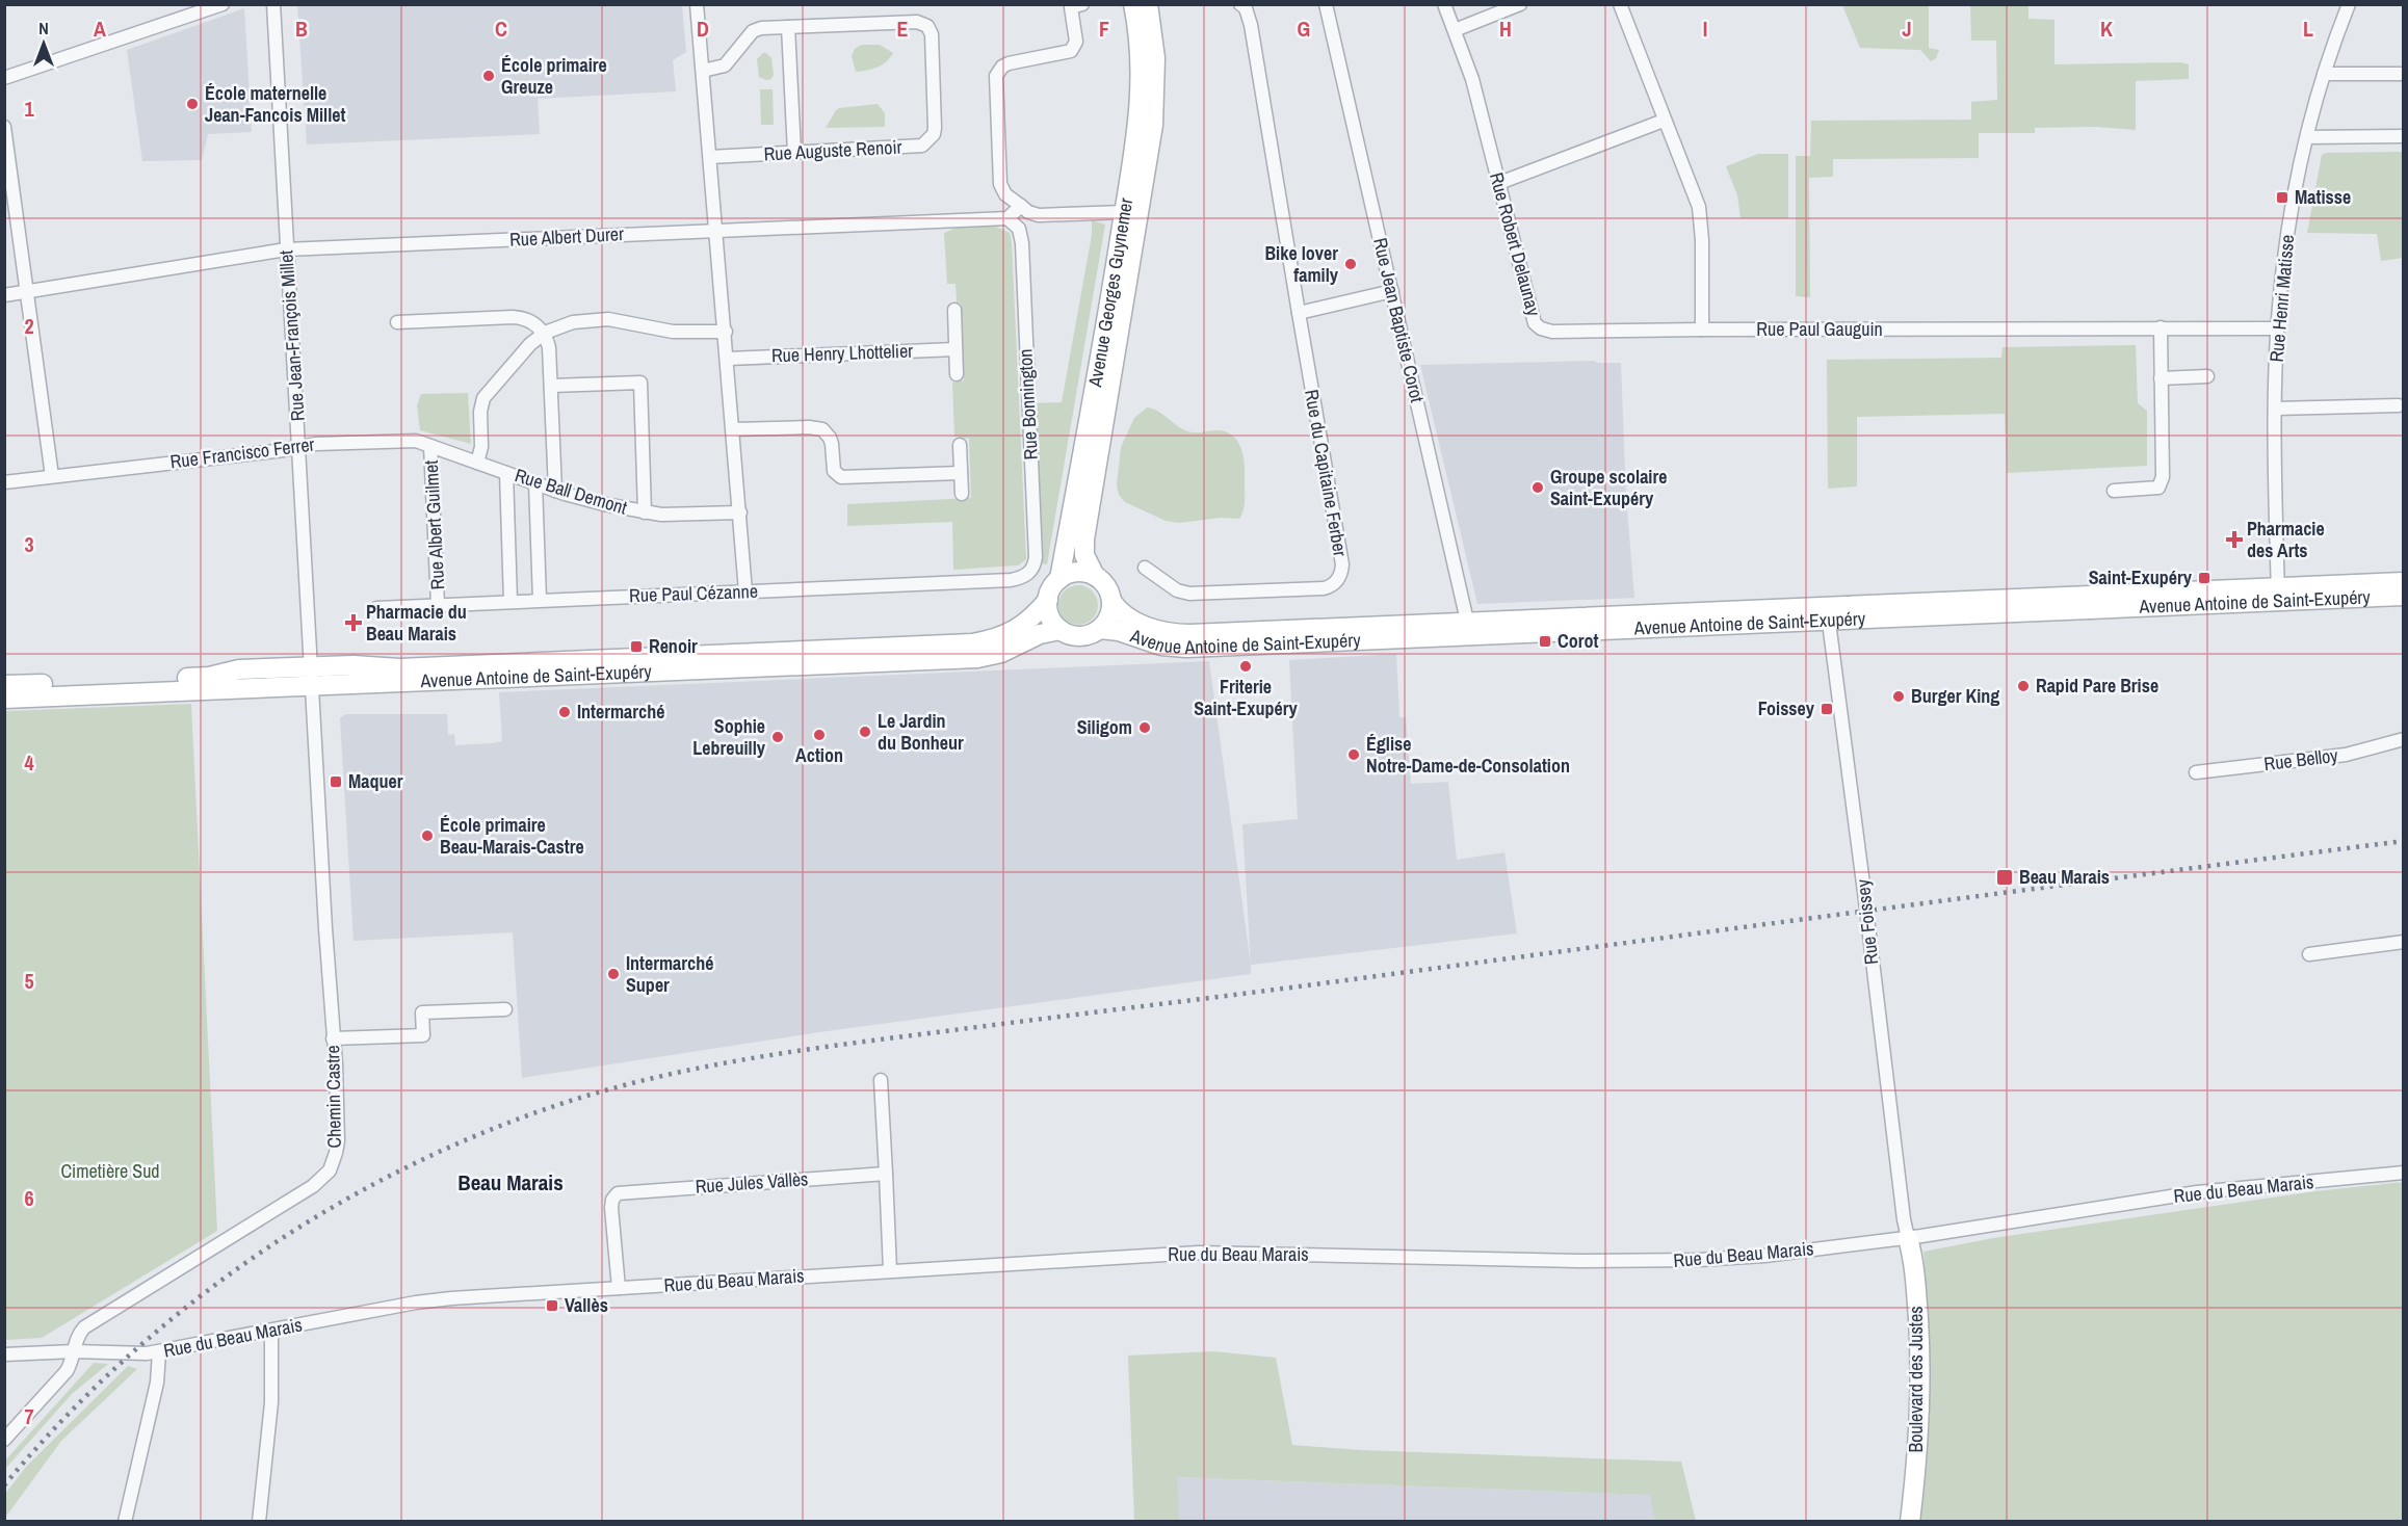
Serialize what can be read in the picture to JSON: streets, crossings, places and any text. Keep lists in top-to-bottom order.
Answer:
{
  "streets": {
    "main road": ["Avenue Georges Guynemer", "Avenue Antoine de Saint-Exupéry", "Boulevard des Justes"],
    "street": [
      "Rue Auguste Renoir",
      "Rue Albert Durer",
      "Rue Robert Delaunay",
      "Rue Henri Matisse",
      "Rue Jean Baptiste Corot",
      "Rue Paul Gauguin",
      "Rue Jean-François Millet",
      "Rue Henry Lhottelier",
      "Rue Bonnington",
      "Rue Francisco Ferrer",
      "Rue du Capitaine Ferber",
      "Rue Ball Demont",
      "Rue Albert Guilmet",
      "Rue Paul Cézanne",
      "Rue Belloy",
      "Rue Foissey",
      "Chemin Castre",
      "Rue Jules Vallès",
      "Rue du Beau Marais"
    ]
  },
  "crossings": [
    ["Rue Albert Durer", "Rue Jean-François Millet"],
    ["Rue Albert Durer", "Rue Bonnington"],
    ["Rue Robert Delaunay", "Rue Paul Gauguin"],
    ["Avenue Georges Guynemer", "Avenue Antoine de Saint-Exupéry"],
    ["Rue Henri Matisse", "Rue Paul Gauguin"],
    ["Rue Henri Matisse", "Avenue Antoine de Saint-Exupéry"],
    ["Rue Jean Baptiste Corot", "Avenue Antoine de Saint-Exupéry"],
    ["Rue Jean-François Millet", "Rue Francisco Ferrer"],
    ["Rue Jean-François Millet", "Avenue Antoine de Saint-Exupéry"],
    ["Rue Jean-François Millet", "Chemin Castre"],
    ["Rue Bonnington", "Rue Paul Cézanne"],
    ["Rue Francisco Ferrer", "Rue Ball Demont"],
    ["Rue Francisco Ferrer", "Rue Albert Guilmet"],
    ["Rue Albert Guilmet", "Rue Paul Cézanne"],
    ["Avenue Antoine de Saint-Exupéry", "Rue Foissey"],
    ["Avenue Antoine de Saint-Exupéry", "Chemin Castre"],
    ["Rue Foissey", "Rue du Beau Marais"],
    ["Rue Foissey", "Boulevard des Justes"],
    ["Chemin Castre", "Rue du Beau Marais"],
    ["Rue Jules Vallès", "Rue du Beau Marais"],
    ["Rue du Beau Marais", "Boulevard des Justes"]
  ],
  "districts": ["Beau Marais"],
  "parks": ["Cimetière Sud"],
  "places": {
    "other": [
      "École primaire Greuze",
      "École maternelle Jean-Fancois Millet",
      "Bike lover family",
      "Groupe scolaire Saint-Exupéry",
      "Friterie Saint-Exupéry",
      "Rapid Pare Brise",
      "Burger King",
      "Intermarché",
      "Siligom",
      "Le Jardin du Bonheur",
      "Action",
      "Sophie Lebreuilly",
      "Église Notre-Dame-de-Consolation",
      "École primaire Beau-Marais-Castre",
      "Intermarché Super"
    ],
    "transit": [
      "Matisse",
      "Saint-Exupéry",
      "Corot",
      "Renoir",
      "Foissey",
      "Maquer",
      "Beau Marais",
      "Vallès"
    ],
    "health": ["Pharmacie des Arts", "Pharmacie du Beau Marais"]
  },
  "north": "top",
  "grid": {
    "columns": [
      "A",
      "B",
      "C",
      "D",
      "E",
      "F",
      "G",
      "H",
      "I",
      "J",
      "K",
      "L"
    ],
    "rows": [
      "1",
      "2",
      "3",
      "4",
      "5",
      "6",
      "7"
    ]
  }
}
